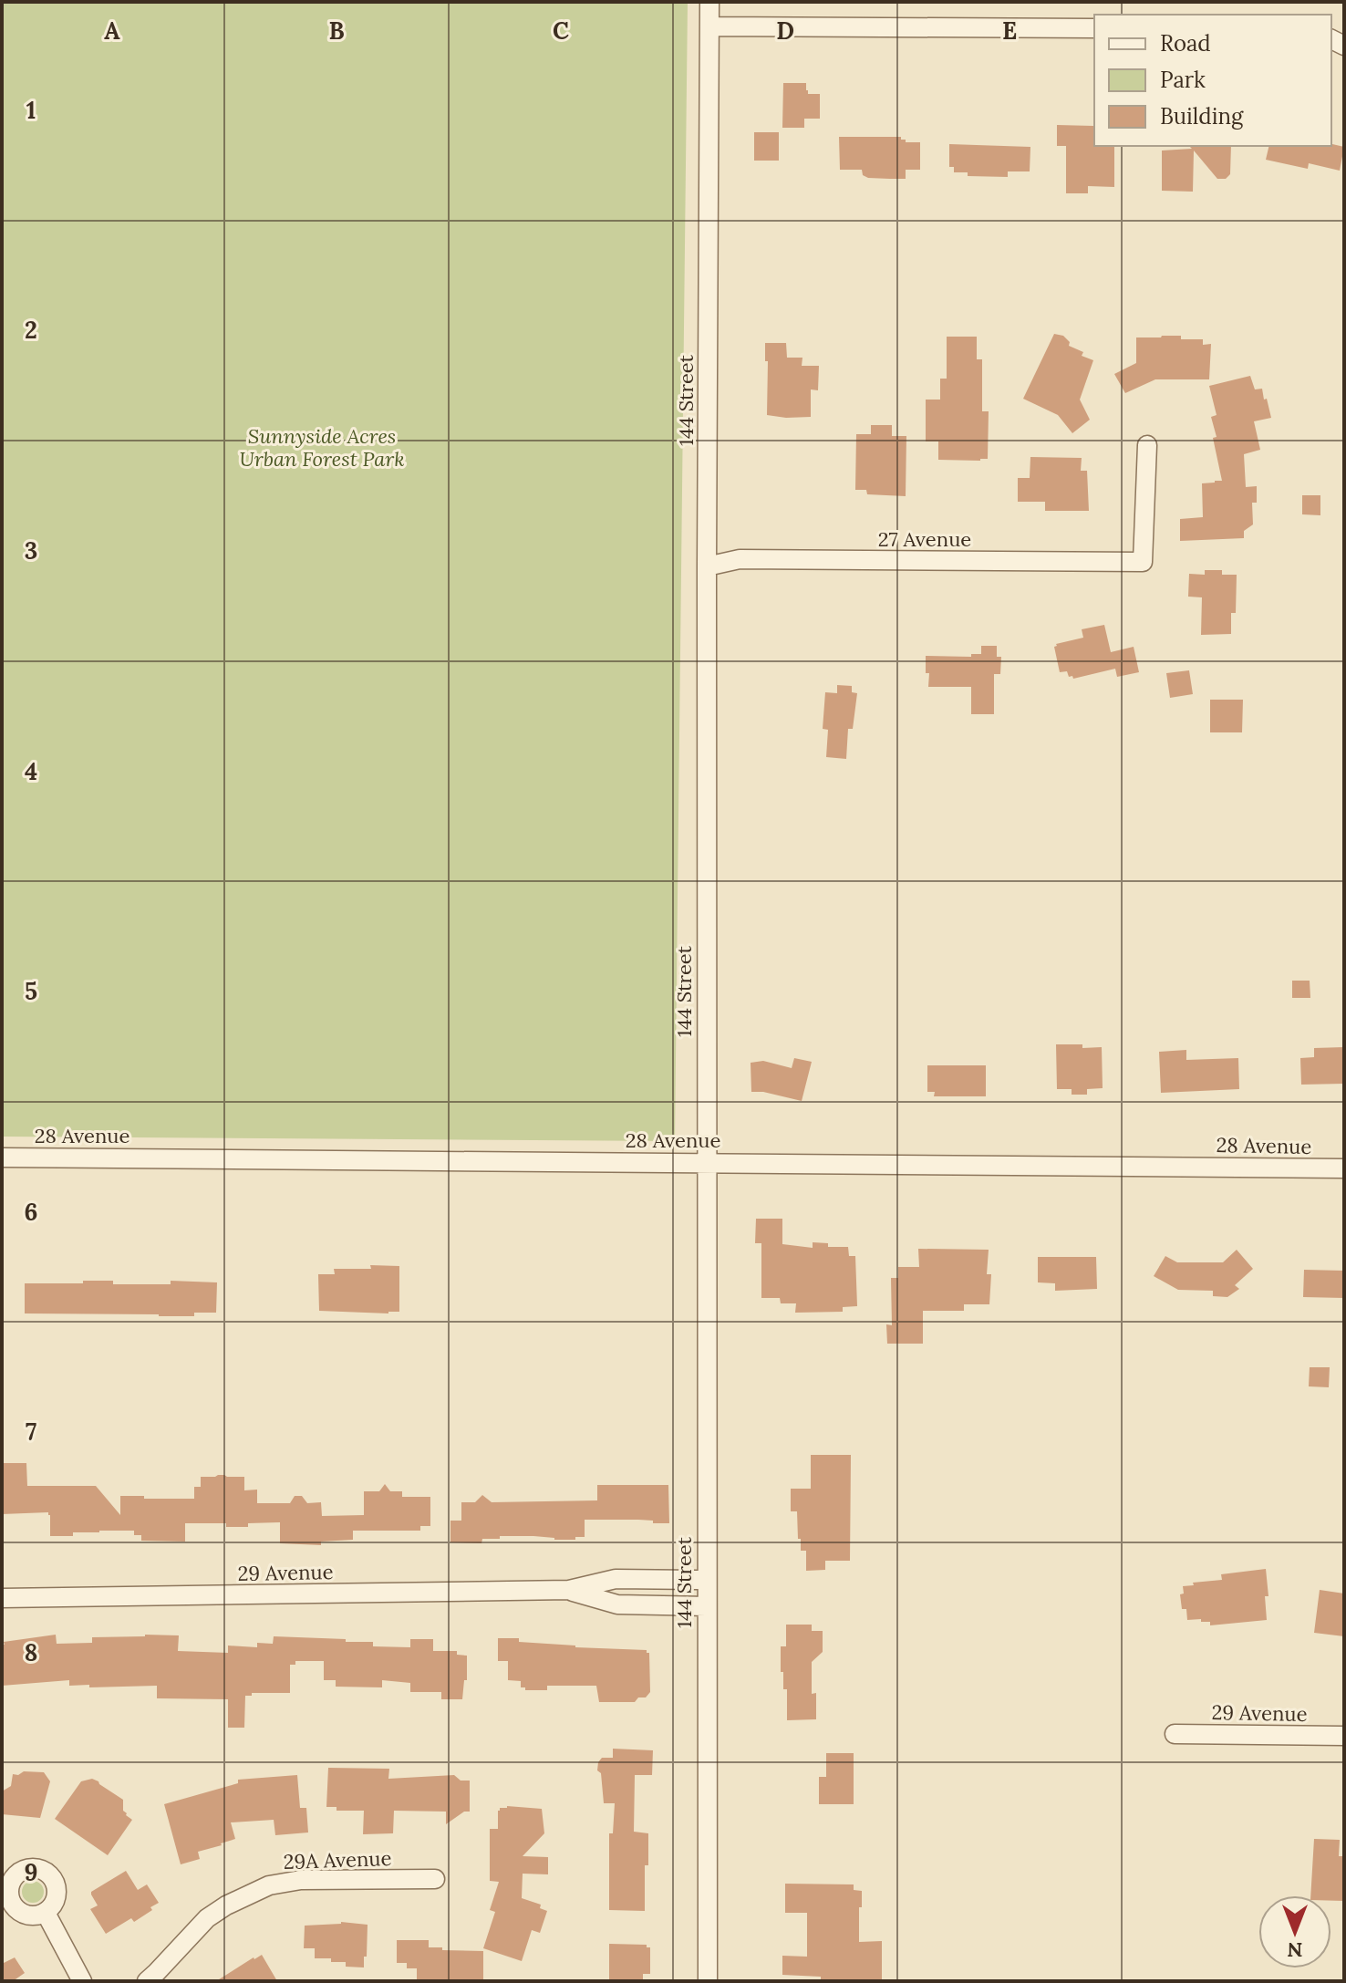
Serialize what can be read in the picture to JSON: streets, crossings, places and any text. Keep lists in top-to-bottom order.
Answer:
{
  "streets": {
    "street": [
      "144 Street",
      "27 Avenue",
      "28 Avenue",
      "29 Avenue",
      "29A Avenue"
    ]
  },
  "crossings": [
    ["144 Street", "27 Avenue"],
    ["144 Street", "28 Avenue"],
    ["144 Street", "29 Avenue"]
  ],
  "parks": ["Sunnyside Acres Urban Forest Park"],
  "legend": ["Road", "Park", "Building"],
  "north": "bottom",
  "grid": {
    "columns": [
      "A",
      "B",
      "C",
      "D",
      "E"
    ],
    "rows": [
      "1",
      "2",
      "3",
      "4",
      "5",
      "6",
      "7",
      "8",
      "9"
    ]
  }
}
